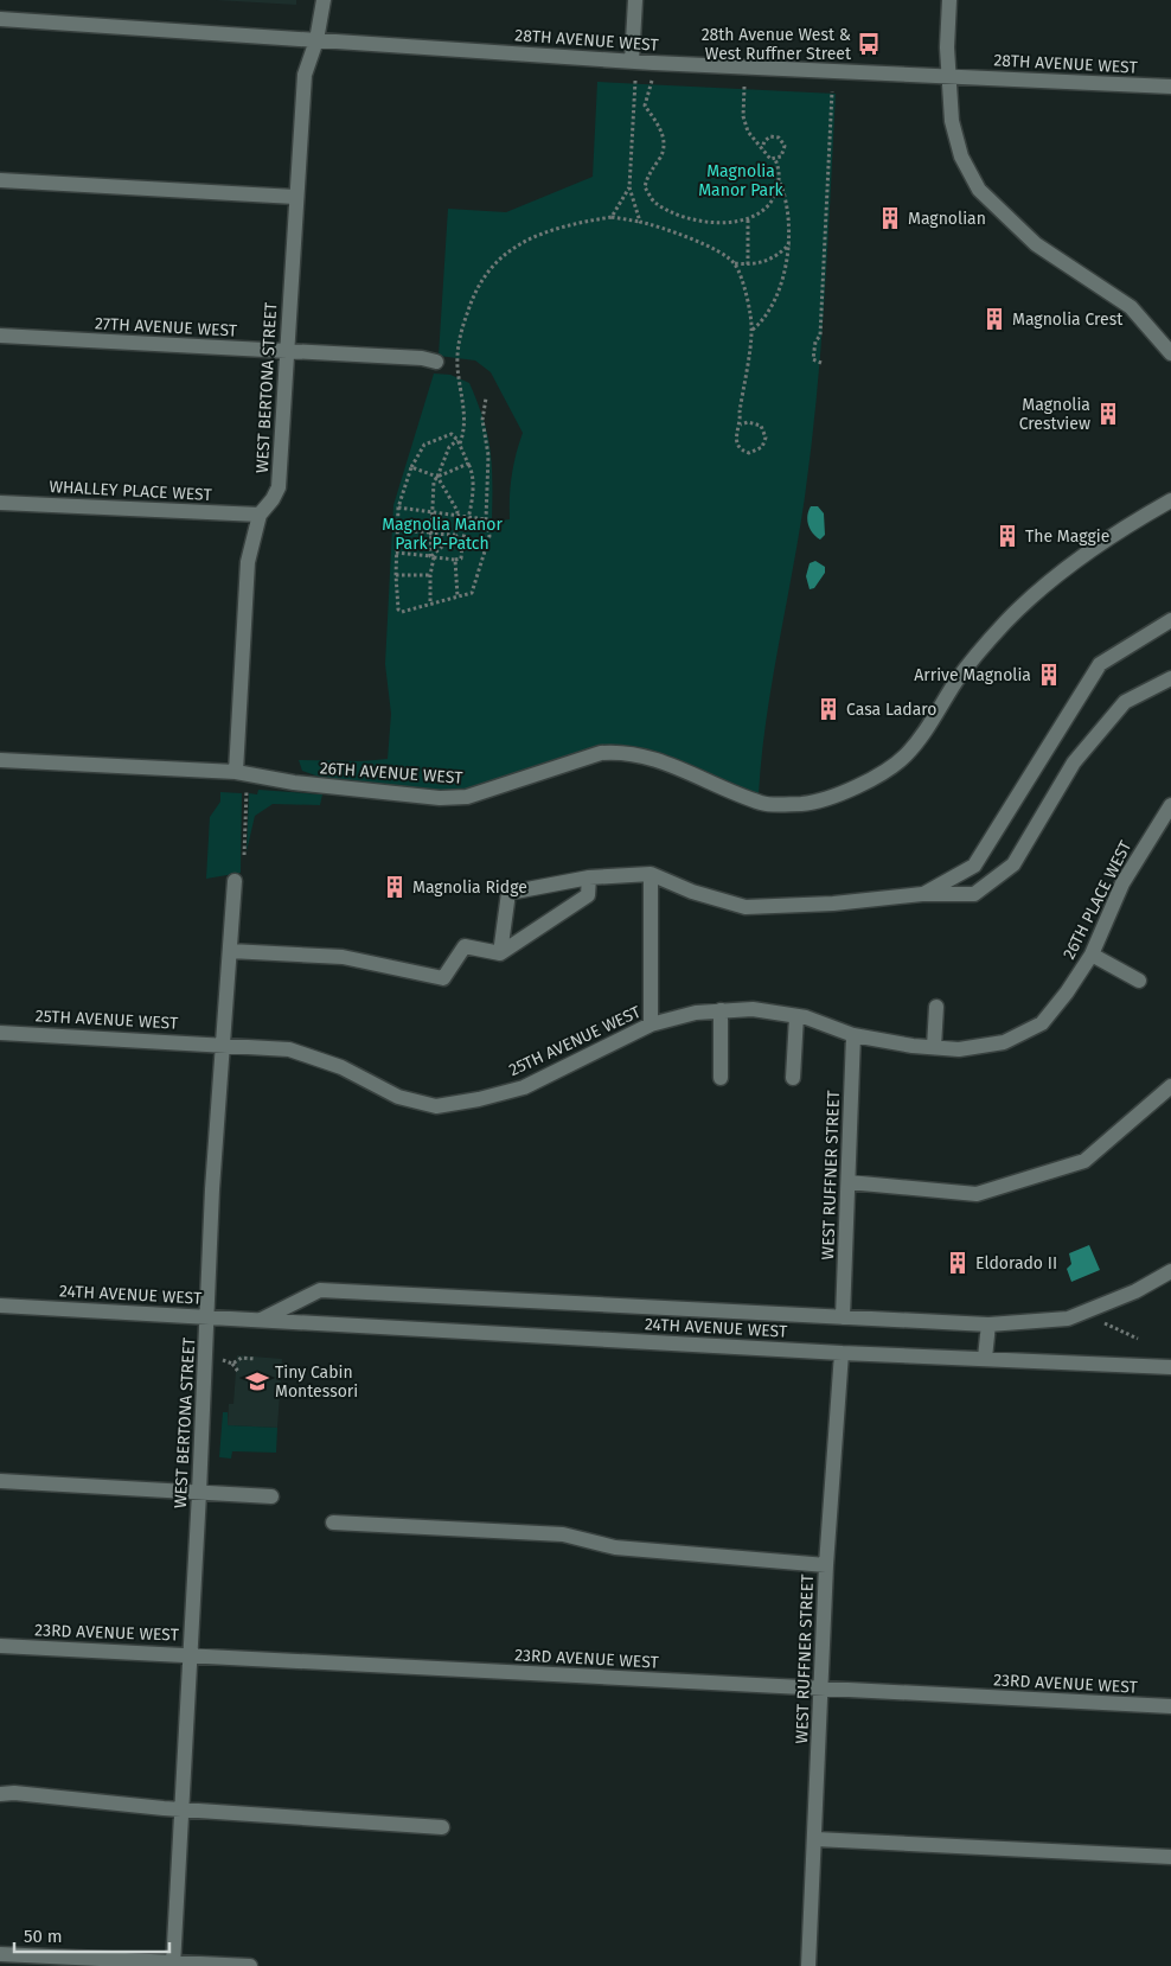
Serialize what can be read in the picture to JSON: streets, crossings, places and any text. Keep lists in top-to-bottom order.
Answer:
{
  "streets": {
    "street": [
      "28TH AVENUE WEST",
      "27TH AVENUE WEST",
      "WEST BERTONA STREET",
      "WHALLEY PLACE WEST",
      "26TH AVENUE WEST",
      "26TH PLACE WEST",
      "25TH AVENUE WEST",
      "WEST RUFFNER STREET",
      "24TH AVENUE WEST",
      "23RD AVENUE WEST"
    ]
  },
  "crossings": [
    ["28TH AVENUE WEST", "WEST BERTONA STREET"],
    ["27TH AVENUE WEST", "WEST BERTONA STREET"],
    ["WEST BERTONA STREET", "WHALLEY PLACE WEST"],
    ["WEST BERTONA STREET", "26TH AVENUE WEST"],
    ["WEST BERTONA STREET", "25TH AVENUE WEST"],
    ["WEST BERTONA STREET", "24TH AVENUE WEST"],
    ["WEST BERTONA STREET", "23RD AVENUE WEST"],
    ["26TH PLACE WEST", "25TH AVENUE WEST"],
    ["26TH PLACE WEST", "WEST RUFFNER STREET"],
    ["25TH AVENUE WEST", "WEST RUFFNER STREET"],
    ["WEST RUFFNER STREET", "24TH AVENUE WEST"],
    ["WEST RUFFNER STREET", "23RD AVENUE WEST"]
  ],
  "parks": ["Magnolia Manor Park", "Magnolia Manor Park P-Patch"],
  "places": {
    "bus stop": ["28th Avenue West & West Ruffner Street"],
    "building": [
      "Magnolian",
      "Magnolia Crest",
      "Magnolia Crestview",
      "The Maggie",
      "Arrive Magnolia",
      "Casa Ladaro",
      "Magnolia Ridge",
      "Eldorado II"
    ],
    "school or university": ["Tiny Cabin Montessori"]
  },
  "scale_bar": "50 m"
}
